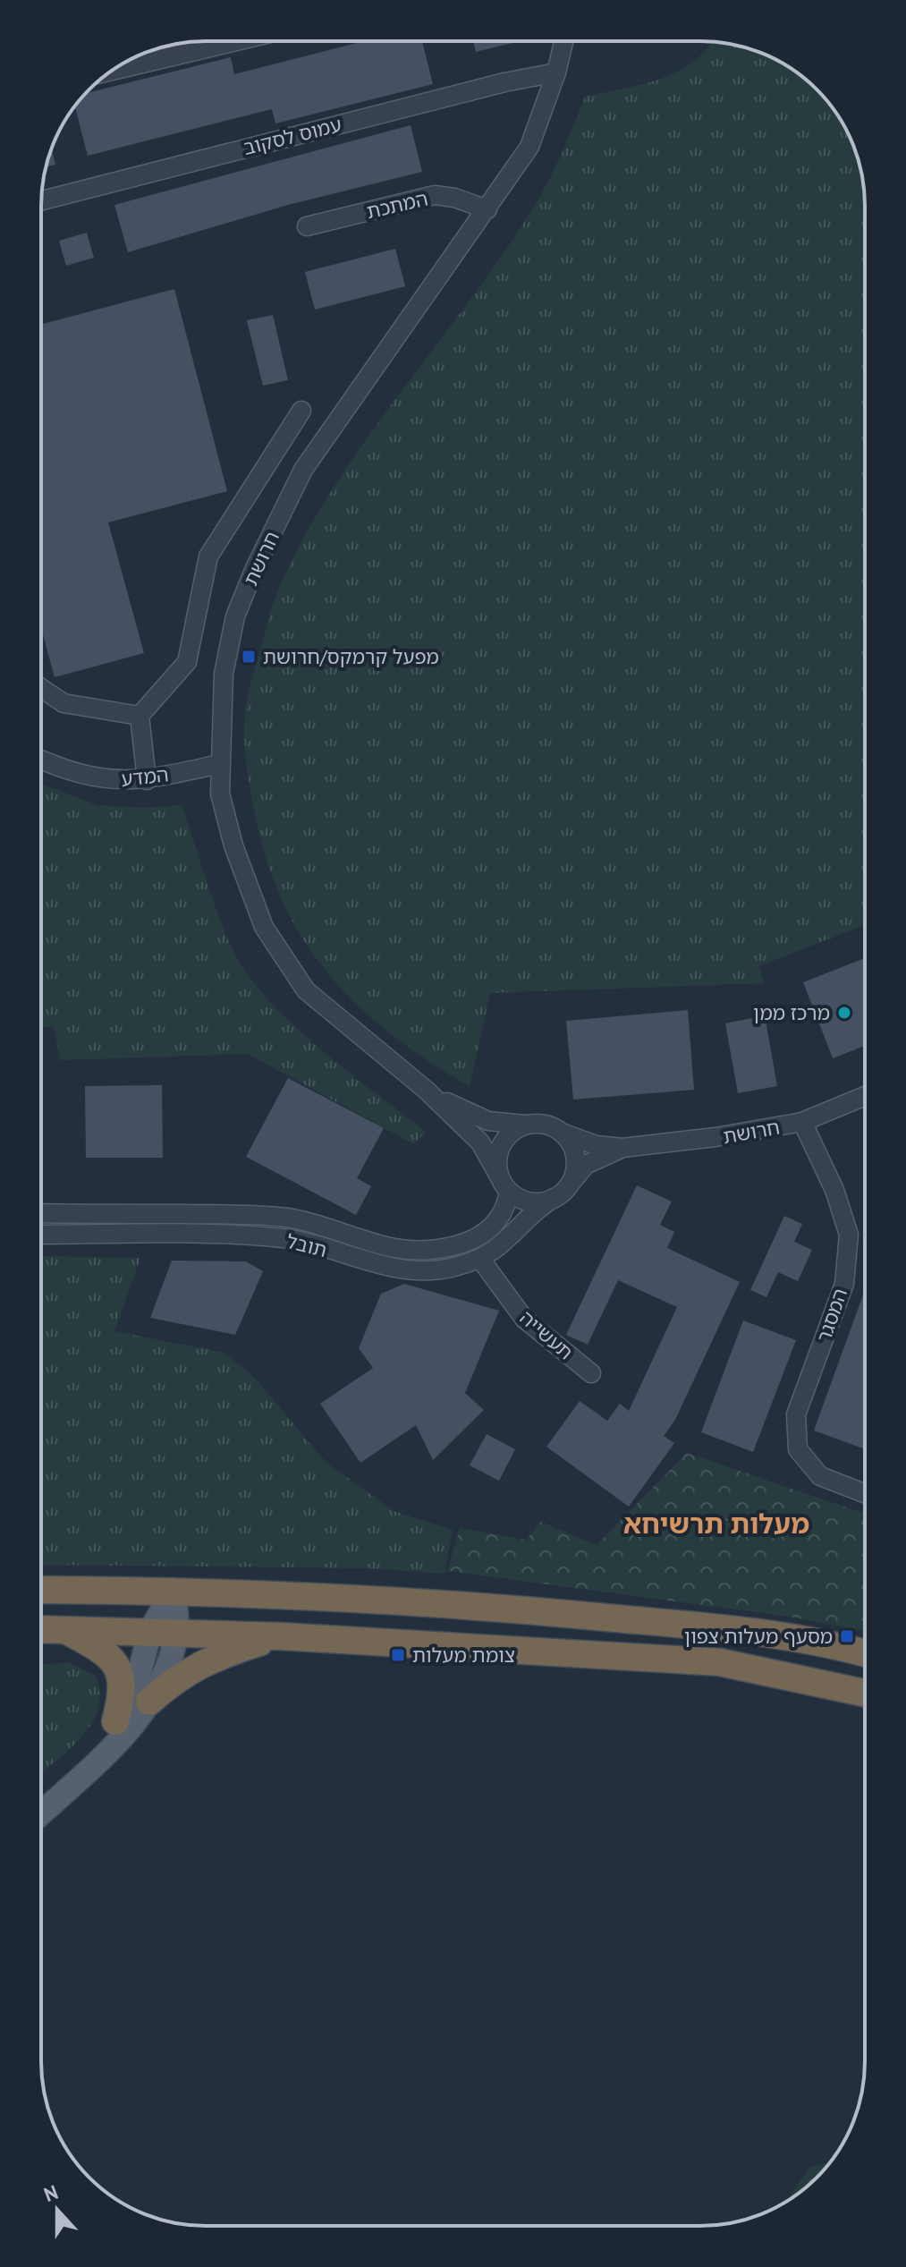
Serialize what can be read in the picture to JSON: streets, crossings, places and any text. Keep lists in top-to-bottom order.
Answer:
{
  "streets": {
    "street": [
      "עמוס לסקוב",
      "המתכת",
      "חרושת",
      "המדע",
      "תובל",
      "המסגר",
      "תעשייה"
    ]
  },
  "crossings": [
    ["עמוס לסקוב", "חרושת"],
    ["המתכת", "חרושת"],
    ["חרושת", "המדע"],
    ["חרושת", "תובל"],
    ["חרושת", "המסגר"],
    ["תובל", "תעשייה"]
  ],
  "districts": ["מעלות תרשיחא"],
  "places": {
    "transit": ["מפעל קרמקס/חרושת", "מסעף מעלות צפון", "צומת מעלות"],
    "other": ["מרכז ממן"]
  },
  "north": "top"
}
